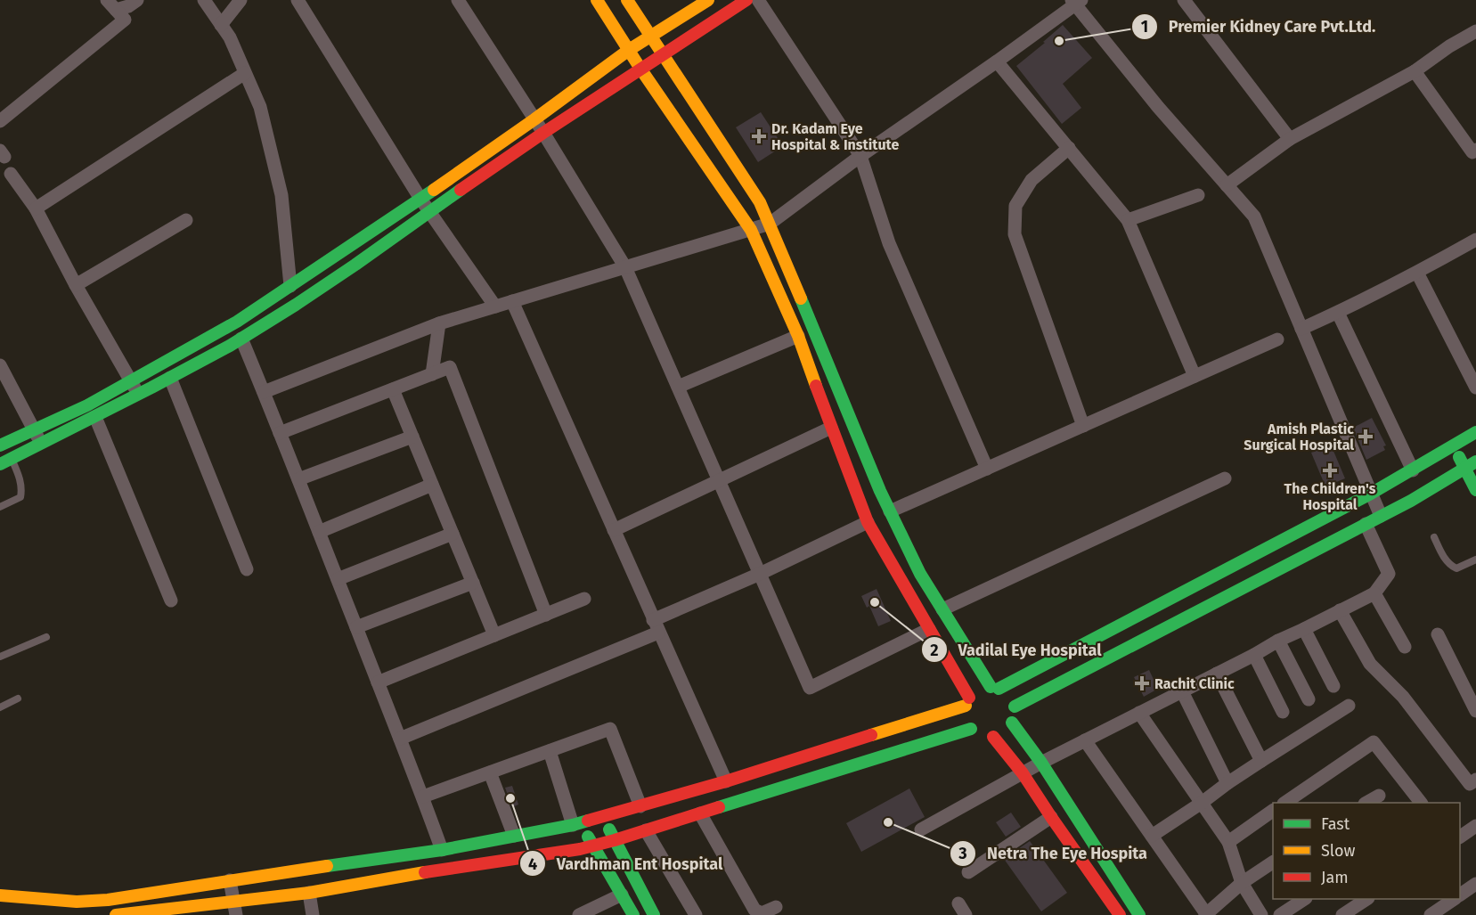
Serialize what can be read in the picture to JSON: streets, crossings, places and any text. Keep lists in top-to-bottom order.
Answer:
{
  "places": {
    "other": [
      "Premier Kidney Care Pvt.Ltd.",
      "Vadilal Eye Hospital",
      "Vardhman Ent Hospital",
      "Netra The Eye Hospita"
    ],
    "health": [
      "Dr. Kadam Eye Hospital & Institute",
      "Amish Plastic Surgical Hospital",
      "The Children's Hospital",
      "Rachit Clinic"
    ]
  },
  "legend": ["Fast", "Slow", "Jam"]
}
